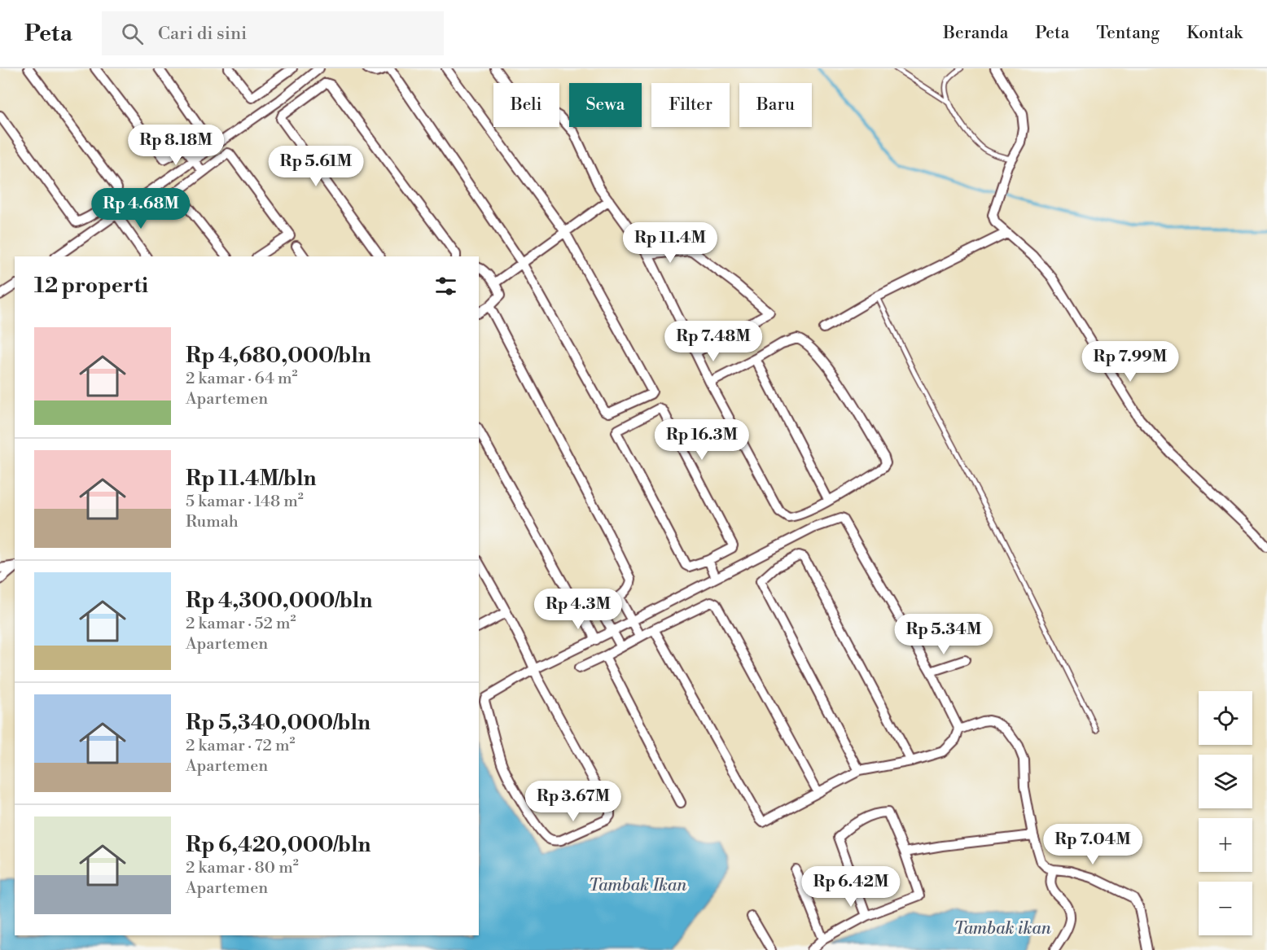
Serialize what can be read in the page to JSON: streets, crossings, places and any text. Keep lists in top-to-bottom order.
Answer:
{
  "water": ["Tambak Ikan", "Tambak ikan"],
  "page": {
    "header": "Peta",
    "search": "Cari di sini",
    "nav": [
      "Beranda",
      "Peta",
      "Tentang",
      "Kontak"
    ],
    "chip": [
      "Beli",
      "Sewa",
      "Filter",
      "Baru"
    ],
    "price": [
      "Rp 8.18M",
      "Rp 5.61M",
      "Rp 4.68M",
      "Rp 11.4M",
      "Rp 7.48M",
      "Rp 7.99M",
      "Rp 16.3M",
      "Rp 4.3M",
      "Rp 5.34M",
      "Rp 3.67M",
      "Rp 7.04M",
      "Rp 6.42M"
    ],
    "heading": "12 properti",
    "list": [
      {
        "name": "Rp 4,680,000/bln",
        "note": "2 kamar · 64 m² · Apartemen"
      },
      {
        "name": "Rp 11.4M/bln",
        "note": "5 kamar · 148 m² · Rumah"
      },
      {
        "name": "Rp 4,300,000/bln",
        "note": "2 kamar · 52 m² · Apartemen"
      },
      {
        "name": "Rp 5,340,000/bln",
        "note": "2 kamar · 72 m² · Apartemen"
      },
      {
        "name": "Rp 6,420,000/bln",
        "note": "2 kamar · 80 m² · Apartemen"
      }
    ],
    "map_buttons": ["+", "−"]
  }
}
